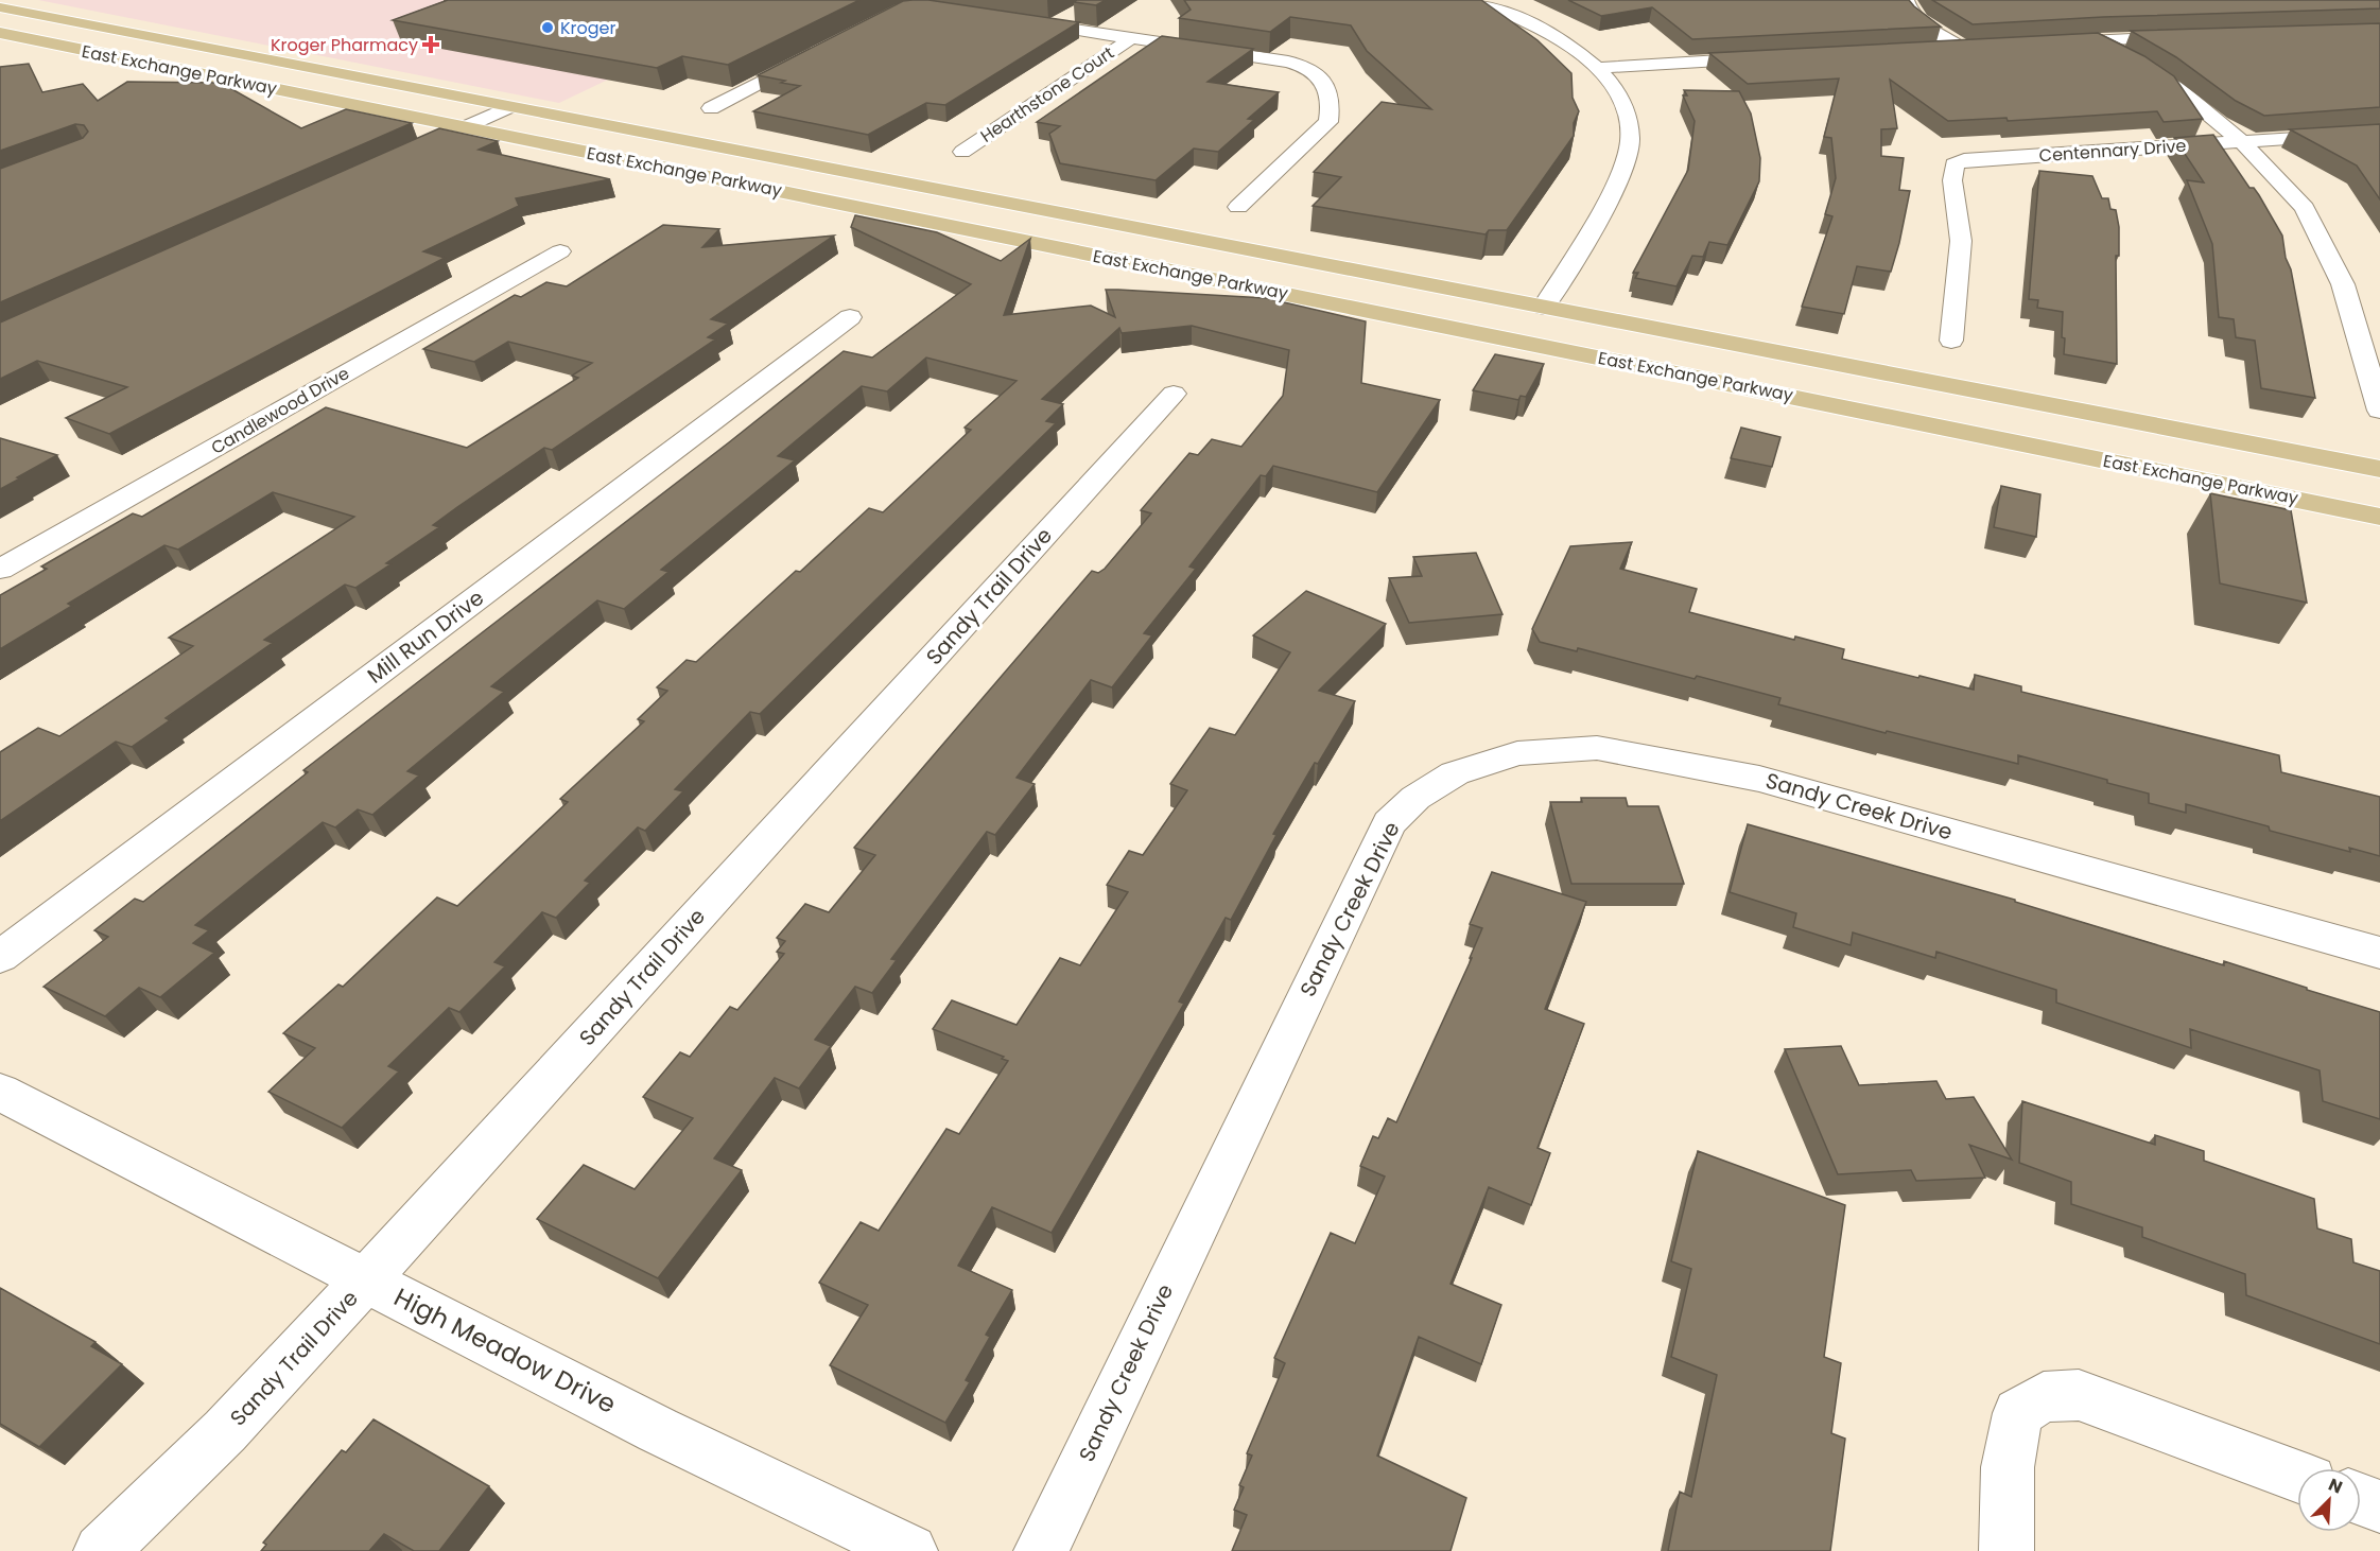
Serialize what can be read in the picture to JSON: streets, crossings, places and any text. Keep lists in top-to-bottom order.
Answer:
{
  "streets": {
    "main road": ["East Exchange Parkway"],
    "street": [
      "Hearthstone Court",
      "Centennary Drive",
      "Candlewood Drive",
      "Sandy Trail Drive",
      "Mill Run Drive",
      "Sandy Creek Drive",
      "High Meadow Drive"
    ]
  },
  "crossings": [
    ["Sandy Trail Drive", "High Meadow Drive"]
  ],
  "places": {
    "other": ["Kroger"],
    "health": ["Kroger Pharmacy"]
  },
  "north": "top right"
}
